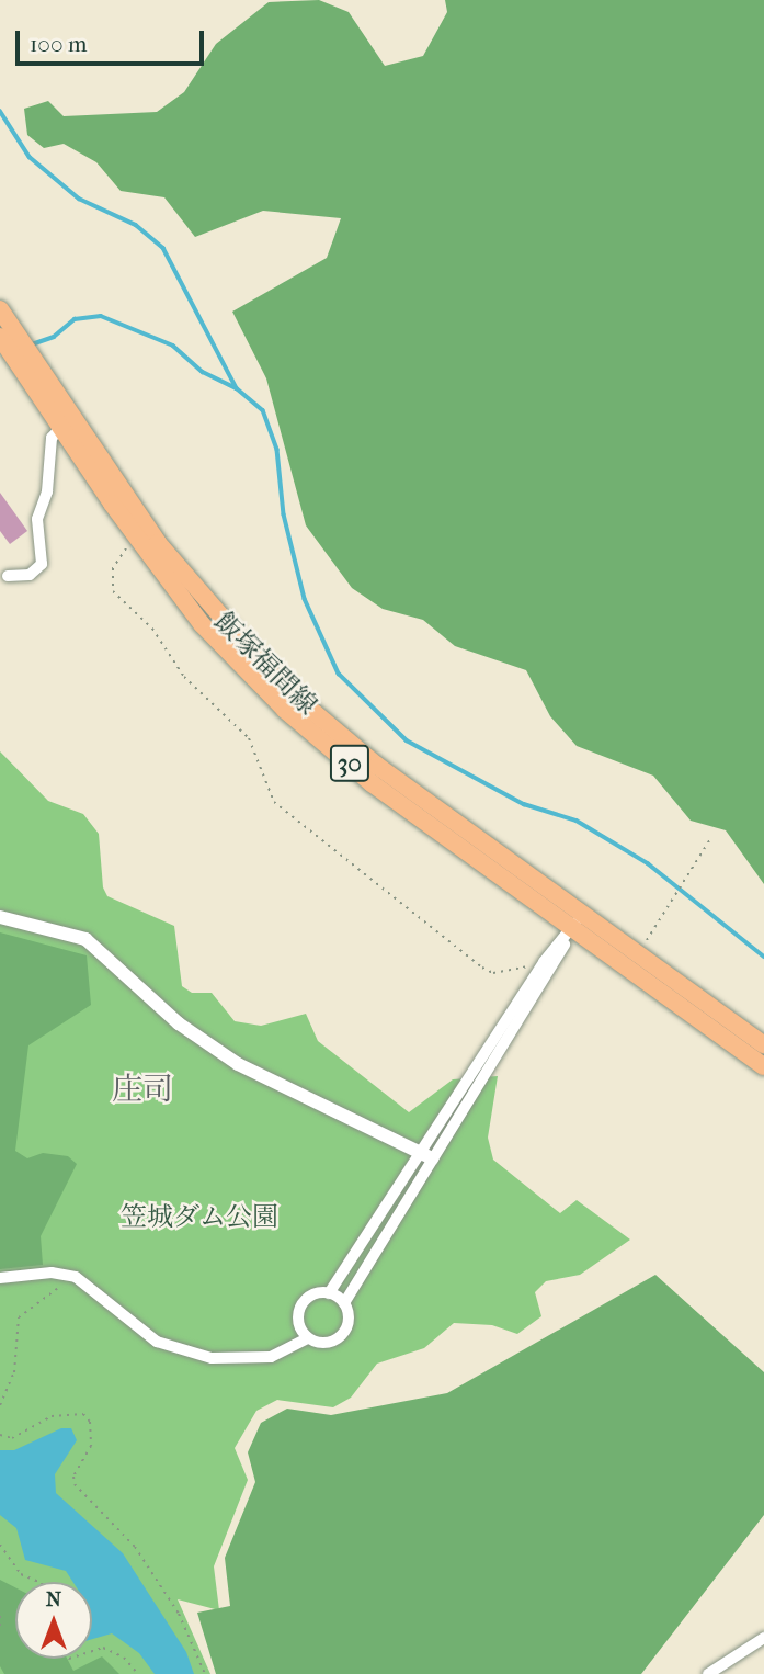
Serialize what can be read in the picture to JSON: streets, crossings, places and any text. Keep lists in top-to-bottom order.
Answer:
{
  "streets": {
    "main road": ["飯塚福間線", "30"]
  },
  "districts": ["庄司"],
  "parks": ["笠城ダム公園"],
  "scale_bar": "100 m",
  "north": "top"
}
